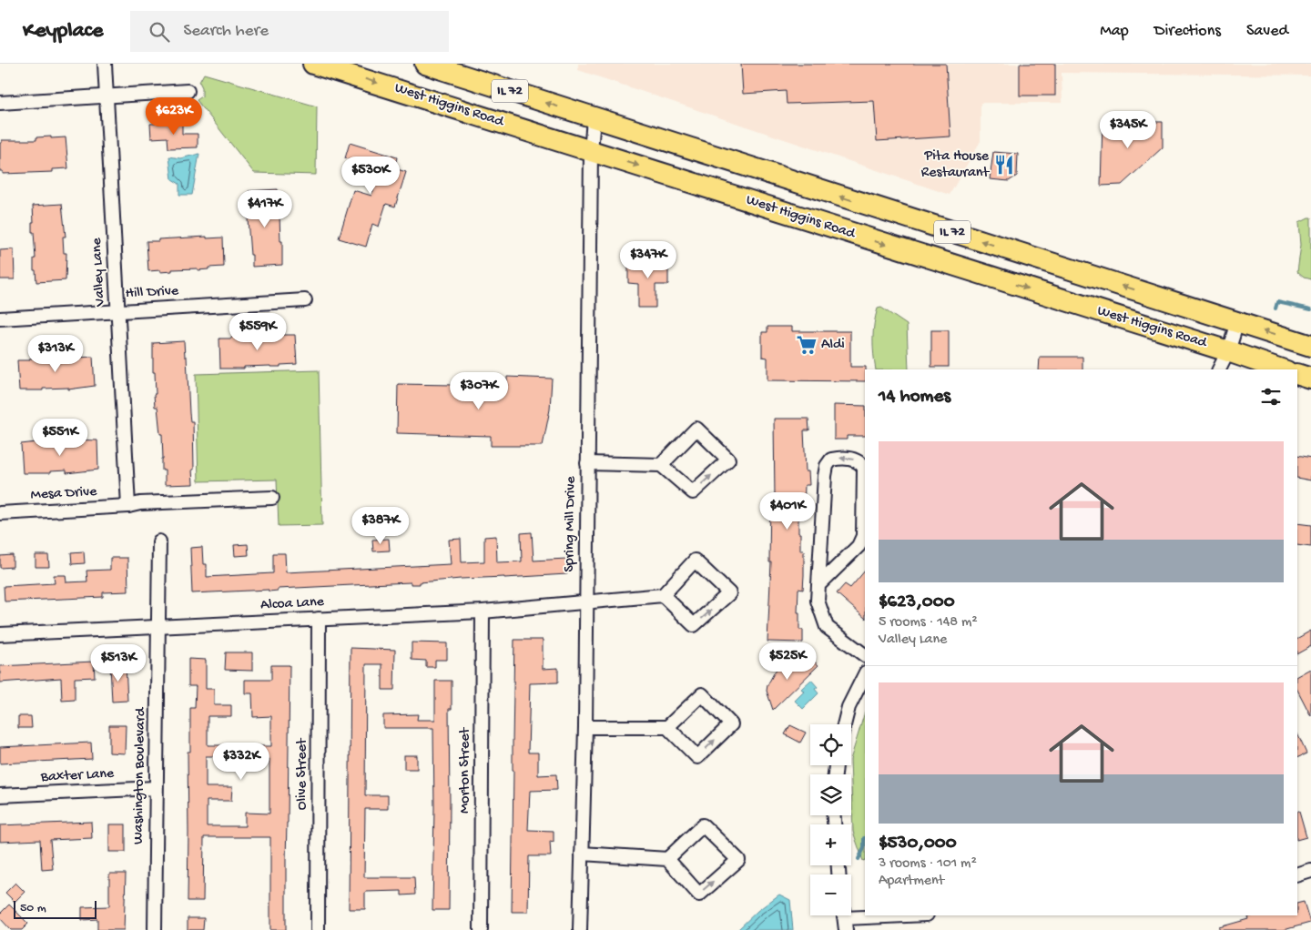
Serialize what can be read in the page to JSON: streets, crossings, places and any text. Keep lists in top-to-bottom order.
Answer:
{
  "streets": {
    "main road": ["IL 72", "West Higgins Road"],
    "street": [
      "Valley Lane",
      "Hill Drive",
      "Mesa Drive",
      "Spring Mill Drive",
      "Alcoa Lane",
      "Morton Street",
      "Olive Street",
      "Baxter Lane",
      "Washington Boulevard"
    ]
  },
  "crossings": [
    ["West Higgins Road", "Spring Mill Drive"],
    ["Valley Lane", "Hill Drive"],
    ["Valley Lane", "Mesa Drive"],
    ["Spring Mill Drive", "Alcoa Lane"],
    ["Alcoa Lane", "Morton Street"],
    ["Alcoa Lane", "Olive Street"],
    ["Alcoa Lane", "Washington Boulevard"],
    ["Baxter Lane", "Washington Boulevard"]
  ],
  "places": {
    "restaurant": ["Pita House Restaurant"],
    "supermarket": ["Aldi"]
  },
  "scale_bar": "50 m",
  "page": {
    "header": "Keyplace",
    "search": "Search here",
    "nav": ["Map", "Directions", "Saved"],
    "price": [
      "$623K",
      "$345K",
      "$530K",
      "$417K",
      "$347K",
      "$559K",
      "$313K",
      "$307K",
      "$551K",
      "$401K",
      "$387K",
      "$525K",
      "$513K",
      "$332K"
    ],
    "heading": "14 homes",
    "list": [
      {
        "name": "$623,000",
        "note": "5 rooms · 148 m² · Valley Lane"
      },
      {
        "name": "$530,000",
        "note": "3 rooms · 101 m² · Apartment"
      }
    ],
    "map_buttons": ["+", "−"],
    "scale": "50 m"
  }
}
